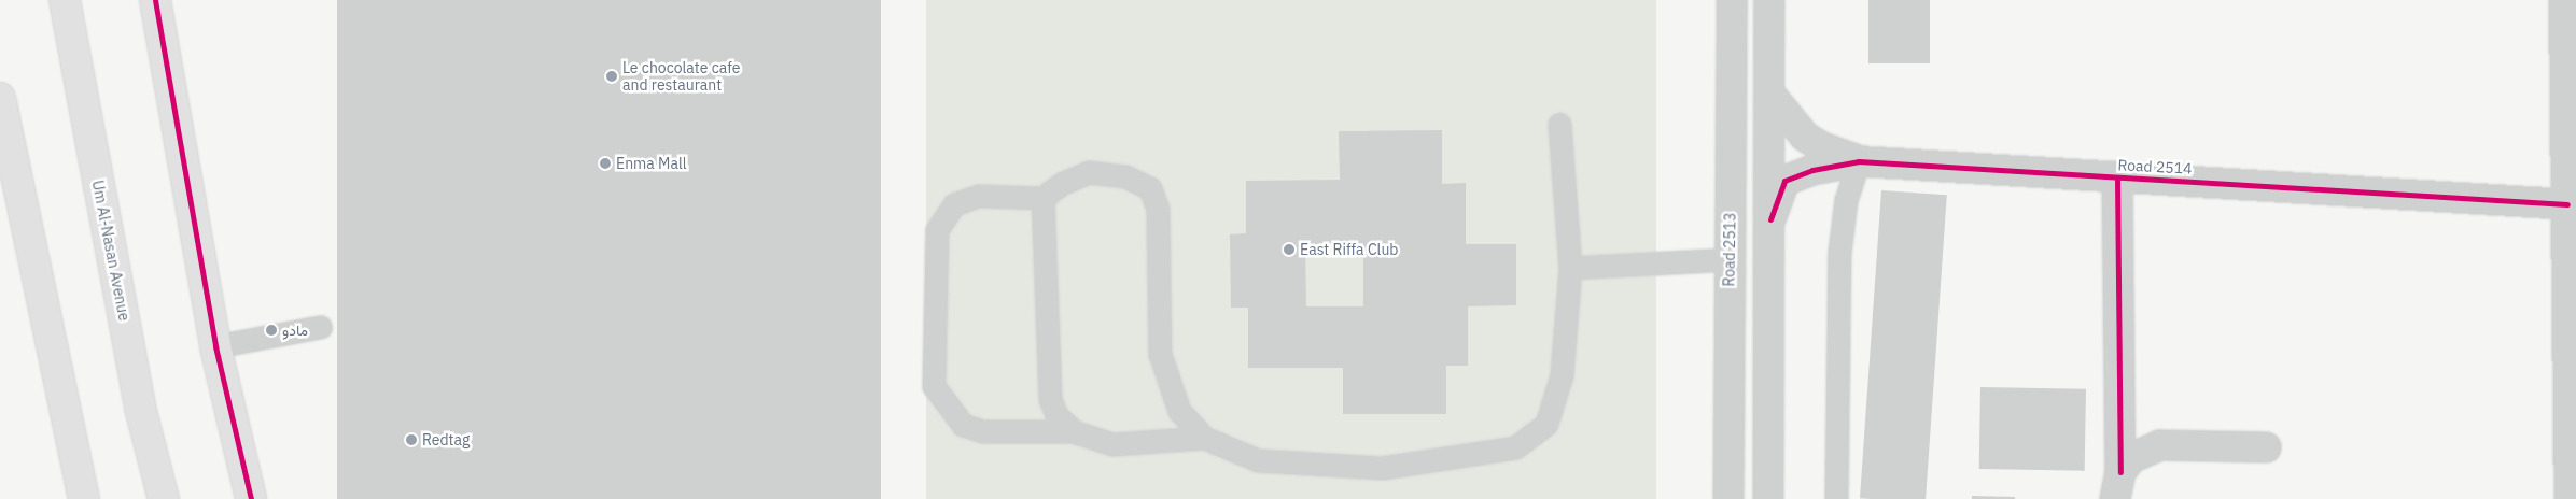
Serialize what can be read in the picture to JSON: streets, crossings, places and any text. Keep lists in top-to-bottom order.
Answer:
{
  "streets": {
    "main road": ["Um Al-Nasan Avenue"],
    "street": ["Road 2514", "Road 2513"]
  },
  "places": [
    "Le chocolate cafe and restaurant",
    "Enma Mall",
    "East Riffa Club",
    "مادو",
    "Redtag"
  ]
}
